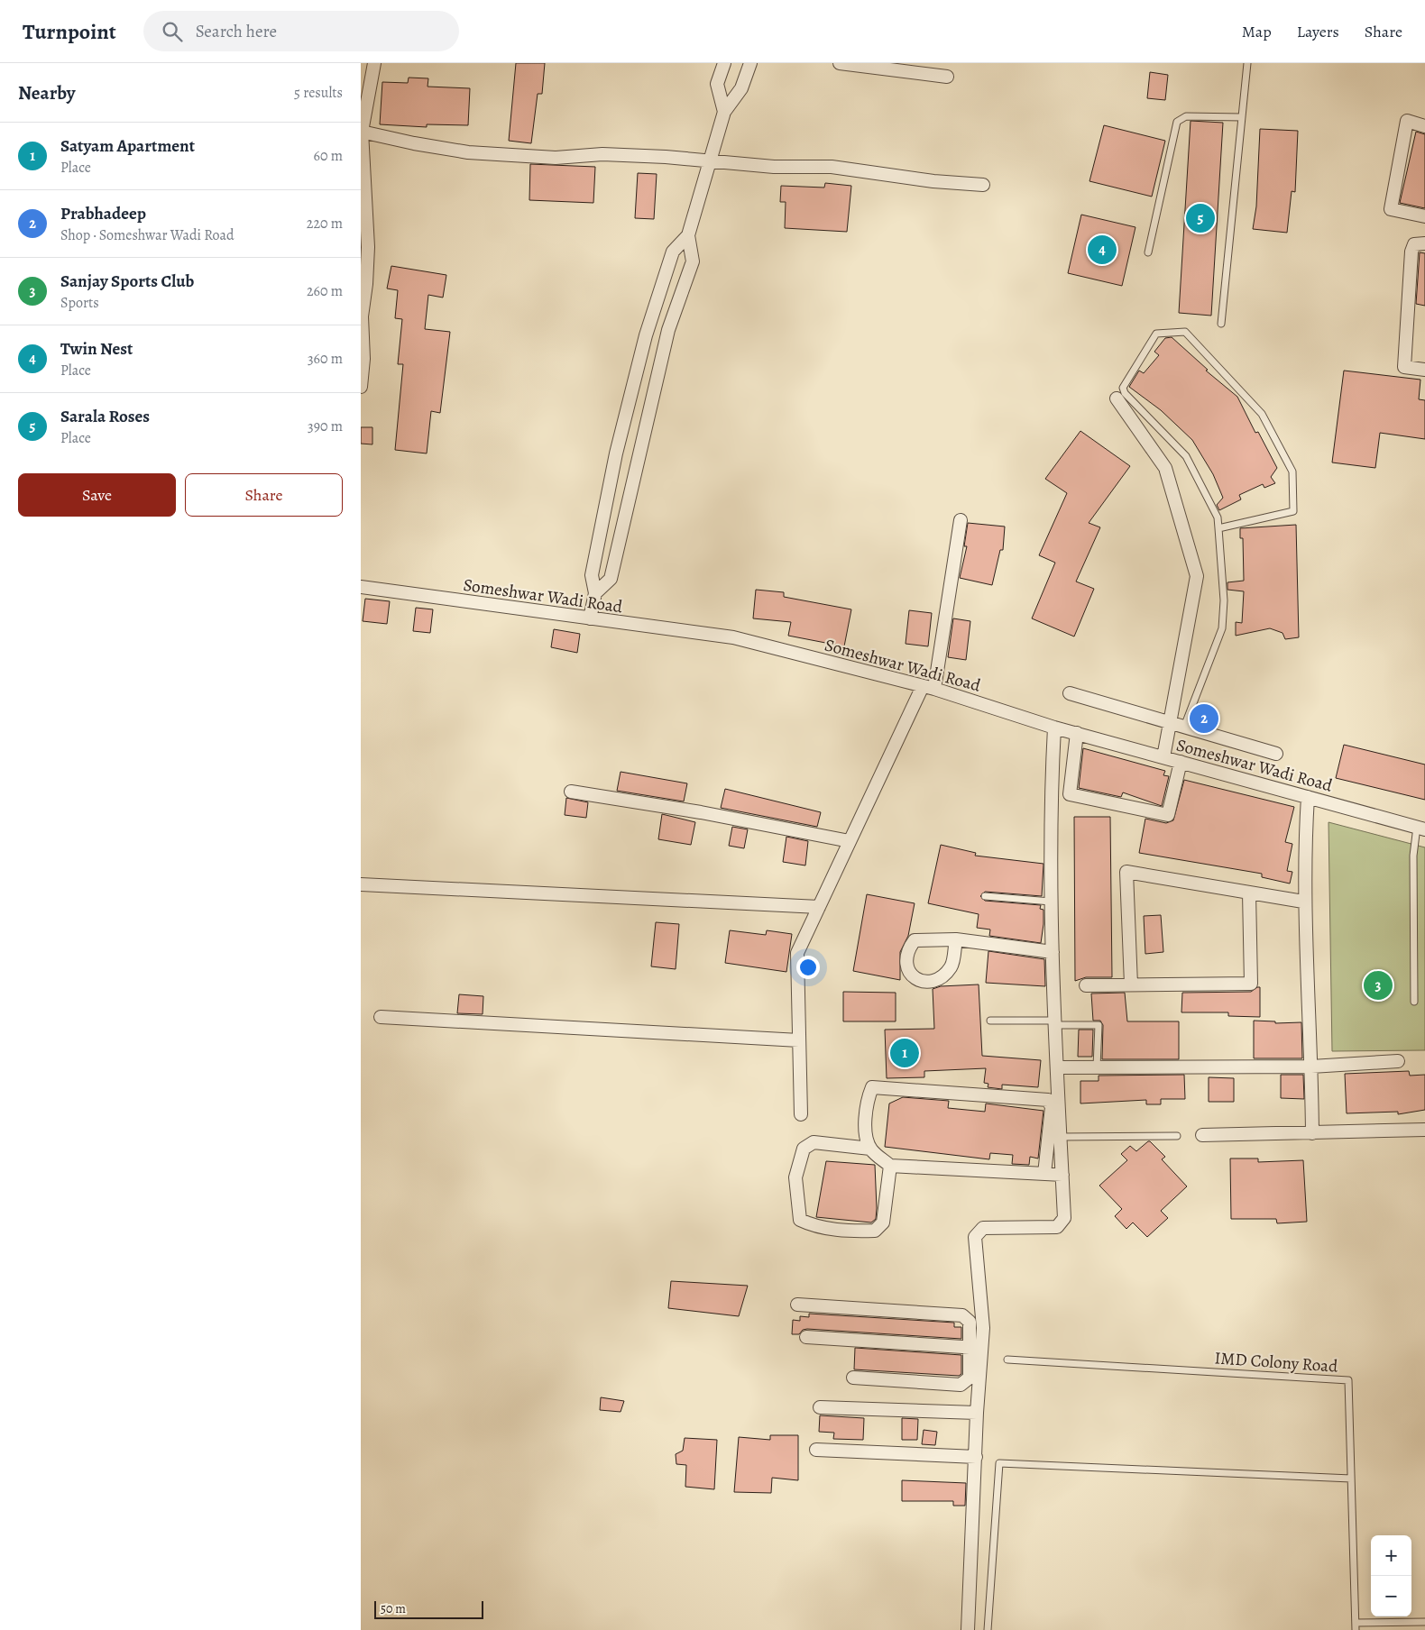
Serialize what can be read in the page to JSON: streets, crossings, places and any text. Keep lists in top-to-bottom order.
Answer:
{
  "streets": {
    "street": ["Someshwar Wadi Road"],
    "lane": ["IMD Colony Road"]
  },
  "scale_bar": "50 m",
  "page": {
    "header": "Turnpoint",
    "search": "Search here",
    "nav": ["Map", "Layers", "Share"],
    "heading": ["Nearby", "5 results"],
    "list": [
      {
        "mark": "1",
        "name": "Satyam Apartment",
        "note": "Place",
        "value": "60 m"
      },
      {
        "mark": "2",
        "name": "Prabhadeep",
        "note": "Shop · Someshwar Wadi Road",
        "value": "220 m"
      },
      {
        "mark": "3",
        "name": "Sanjay Sports Club",
        "note": "Sports",
        "value": "260 m"
      },
      {
        "mark": "4",
        "name": "Twin Nest",
        "note": "Place",
        "value": "360 m"
      },
      {
        "mark": "5",
        "name": "Sarala Roses",
        "note": "Place",
        "value": "390 m"
      }
    ],
    "pins": [
      "5",
      "4",
      "2",
      "3",
      "1"
    ],
    "buttons": ["Save", "Share"],
    "map_buttons": ["+", "−"],
    "scale": "50 m"
  }
}
